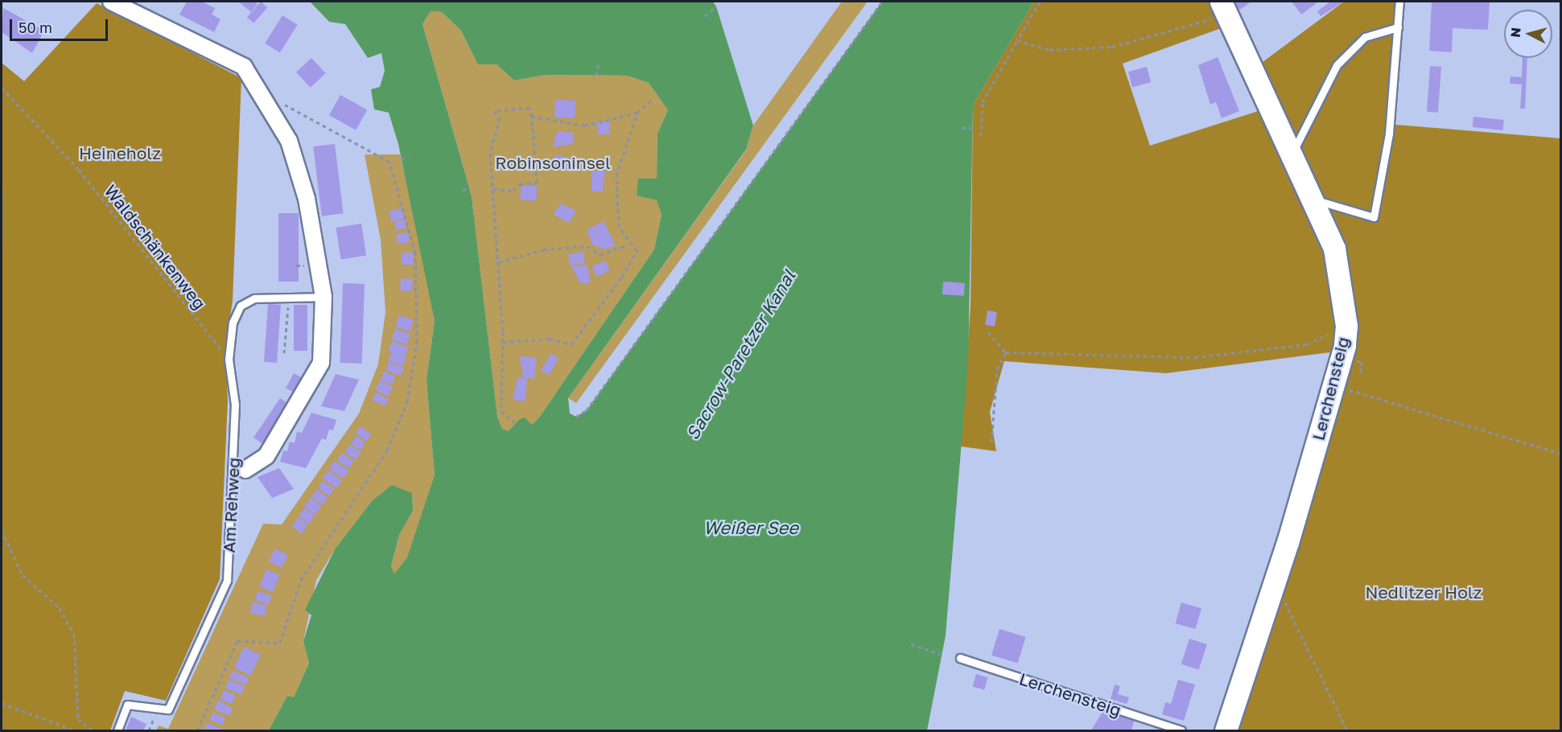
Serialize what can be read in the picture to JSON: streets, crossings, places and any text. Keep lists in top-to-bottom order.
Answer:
{
  "streets": {
    "street": ["Lerchensteig", "Am Rehweg"],
    "path": ["Waldschänkenweg"]
  },
  "crossings": [
    ["Waldschänkenweg", "Am Rehweg"]
  ],
  "water": ["Sacrow-Paretzer Kanal", "Weißer See"],
  "parks": ["Heineholz", "Robinsoninsel", "Nedlitzer Holz"],
  "scale_bar": "50 m",
  "north": "left"
}
